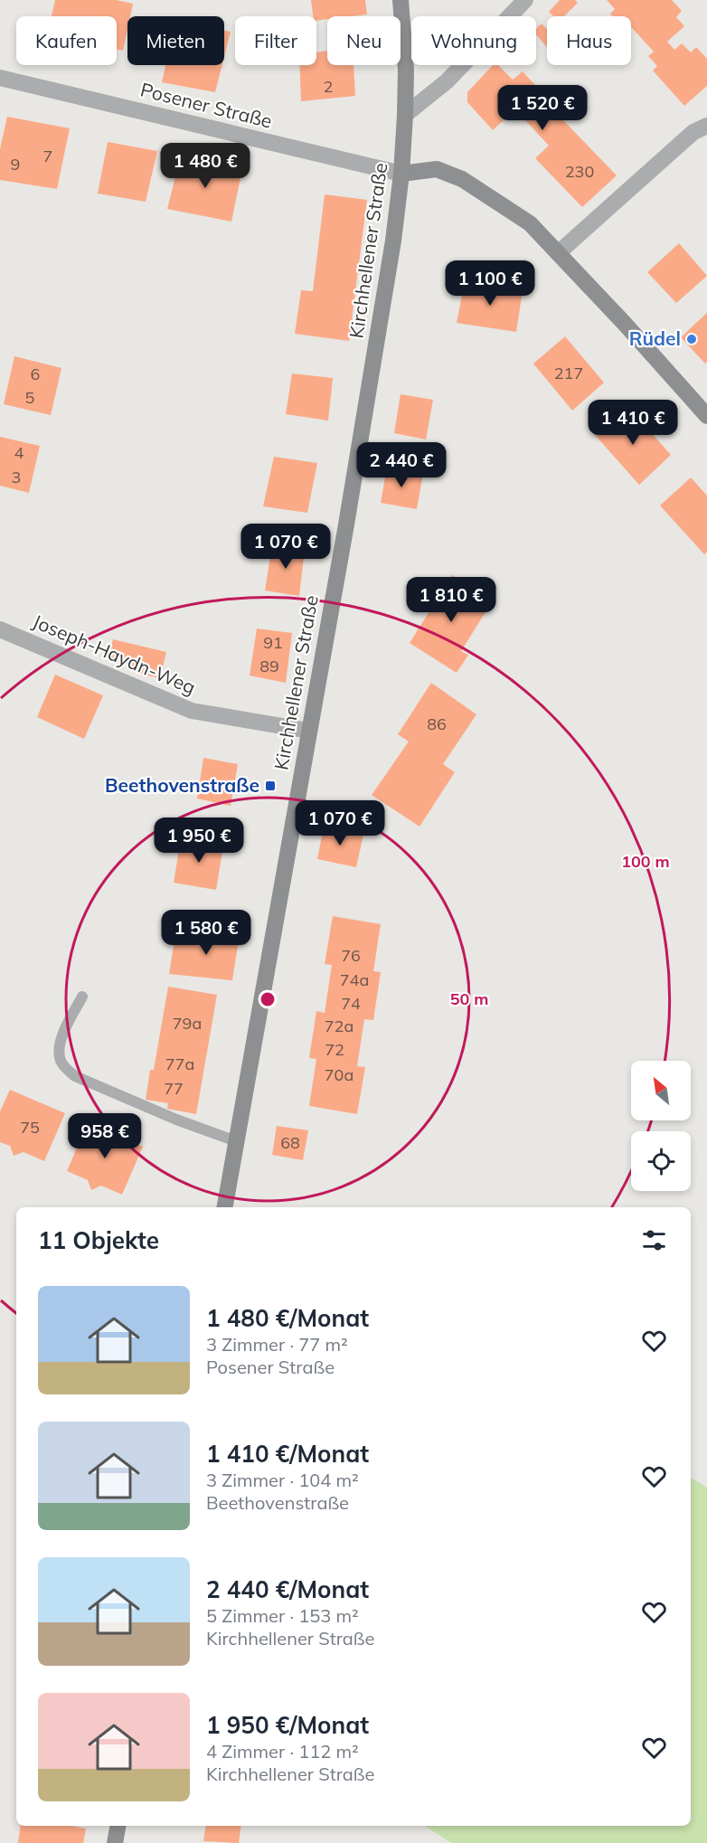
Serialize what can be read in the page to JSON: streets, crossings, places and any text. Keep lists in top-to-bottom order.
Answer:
{
  "streets": {
    "main road": ["Kirchhellener Straße"],
    "street": ["Posener Straße", "Joseph-Haydn-Weg"]
  },
  "crossings": [
    ["Posener Straße", "Kirchhellener Straße"],
    ["Kirchhellener Straße", "Joseph-Haydn-Weg"]
  ],
  "places": {
    "other": ["Rüdel"],
    "transit": ["Beethovenstraße"]
  },
  "house_numbers": [
    "2",
    "7",
    "9",
    "230",
    "217",
    "6",
    "5",
    "4",
    "3",
    "91",
    "89",
    "86",
    "76",
    "74a",
    "74",
    "79a",
    "72a",
    "72",
    "77a",
    "70a",
    "77",
    "75",
    "68"
  ],
  "north": "top left",
  "page": {
    "chip": [
      "Kaufen",
      "Mieten",
      "Filter",
      "Neu",
      "Wohnung",
      "Haus"
    ],
    "price": [
      "1 520 €",
      "1 480 €",
      "1 100 €",
      "1 410 €",
      "2 440 €",
      "1 070 €",
      "1 810 €",
      "1 070 €",
      "1 950 €",
      "1 580 €",
      "958 €"
    ],
    "heading": "11 Objekte",
    "list": [
      {
        "name": "1 480 €/Monat",
        "note": "3 Zimmer · 77 m² · Posener Straße"
      },
      {
        "name": "1 410 €/Monat",
        "note": "3 Zimmer · 104 m² · Beethovenstraße"
      },
      {
        "name": "2 440 €/Monat",
        "note": "5 Zimmer · 153 m² · Kirchhellener Straße"
      },
      {
        "name": "1 950 €/Monat",
        "note": "4 Zimmer · 112 m² · Kirchhellener Straße"
      }
    ]
  },
  "rings": ["100 m", "50 m"]
}
